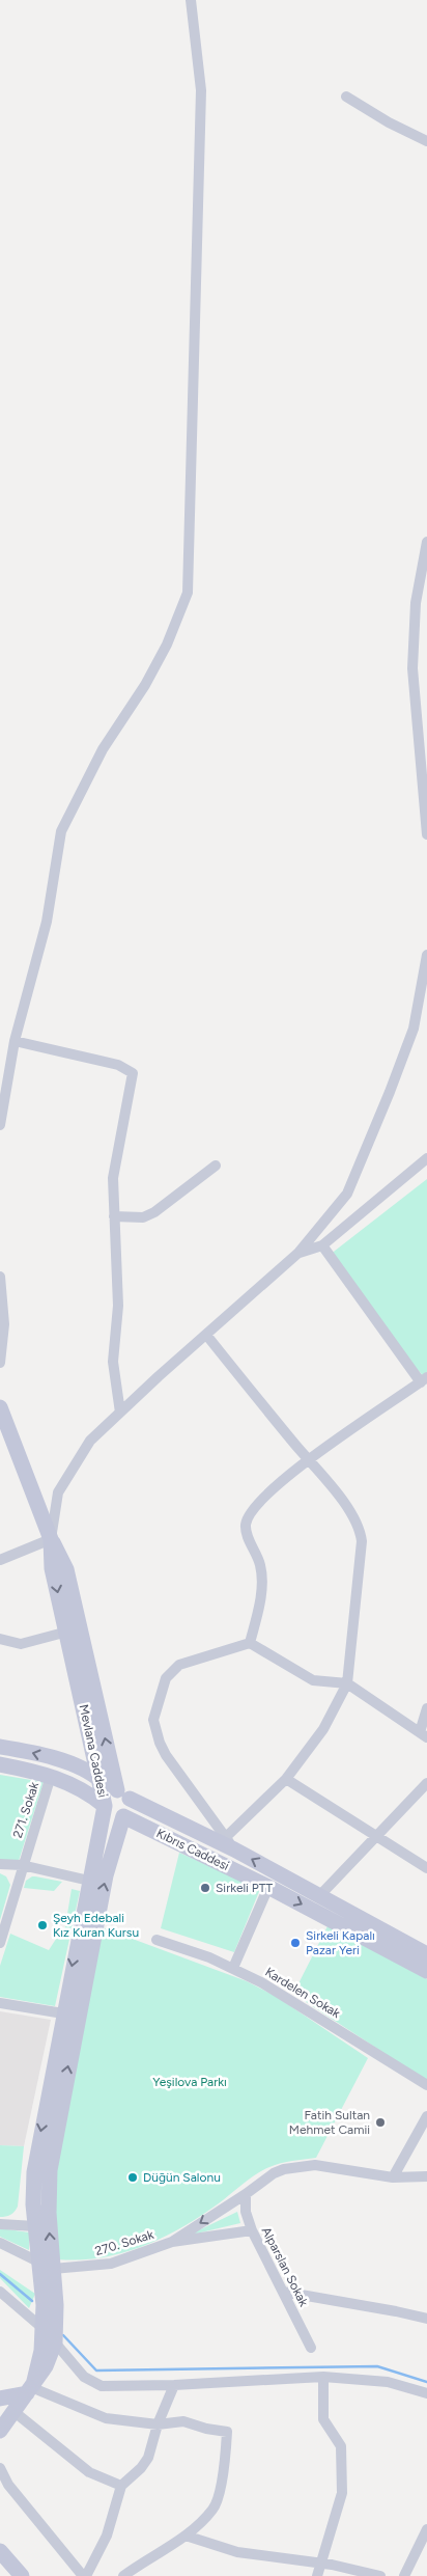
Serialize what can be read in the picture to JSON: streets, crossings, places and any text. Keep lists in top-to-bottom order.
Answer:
{
  "streets": {
    "street": [
      "Mevlana Caddesi",
      "271. Sokak",
      "Kıbrıs Caddesi",
      "Kardelen Sokak",
      "270. Sokak",
      "Alparslan Sokak"
    ]
  },
  "crossings": [
    ["Mevlana Caddesi", "Kıbrıs Caddesi"],
    ["Mevlana Caddesi", "270. Sokak"]
  ],
  "parks": ["Yeşilova Parkı"],
  "places": [
    "Sirkeli PTT",
    "Şeyh Edebali Kız Kuran Kursu",
    "Sirkeli Kapalı Pazar Yeri",
    "Fatih Sultan Mehmet Camii",
    "Düğün Salonu"
  ]
}
